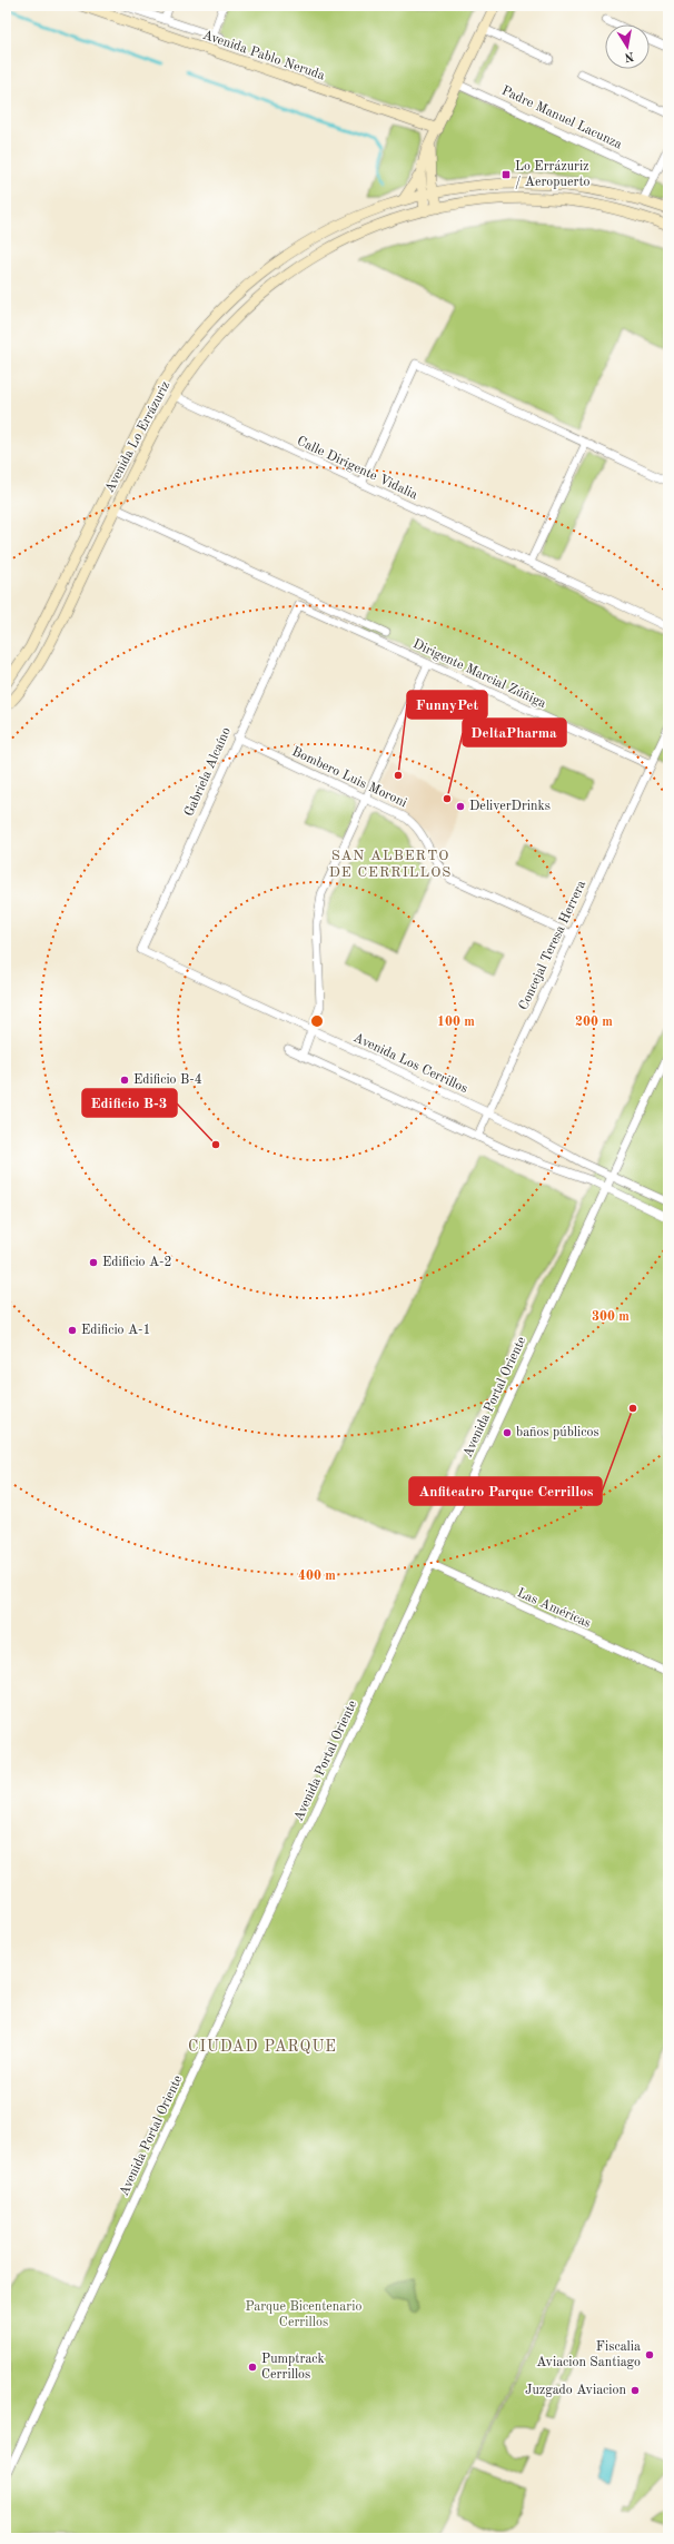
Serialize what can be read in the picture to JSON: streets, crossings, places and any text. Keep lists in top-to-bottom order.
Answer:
{
  "streets": {
    "main road": ["Avenida Pablo Neruda", "Avenida Lo Errázuriz"],
    "street": [
      "Padre Manuel Lacunza",
      "Calle Dirigente Vidalia",
      "Dirigente Marcial Zúñiga",
      "Gabriela Alcaíno",
      "Bombero Luis Moroni",
      "Concejal Teresa Herrera",
      "Avenida Los Cerrillos",
      "Avenida Portal Oriente",
      "Las Américas"
    ]
  },
  "crossings": [
    ["Avenida Lo Errázuriz", "Calle Dirigente Vidalia"],
    ["Dirigente Marcial Zúñiga", "Gabriela Alcaíno"],
    ["Dirigente Marcial Zúñiga", "Concejal Teresa Herrera"],
    ["Gabriela Alcaíno", "Bombero Luis Moroni"],
    ["Gabriela Alcaíno", "Avenida Los Cerrillos"],
    ["Bombero Luis Moroni", "Concejal Teresa Herrera"],
    ["Concejal Teresa Herrera", "Avenida Los Cerrillos"],
    ["Avenida Los Cerrillos", "Avenida Portal Oriente"],
    ["Avenida Portal Oriente", "Las Américas"]
  ],
  "districts": ["SAN ALBERTO DE CERRILLOS", "CIUDAD PARQUE"],
  "parks": ["Parque Bicentenario Cerrillos"],
  "places": {
    "transit": ["Lo Errázuriz / Aeropuerto"],
    "other": [
      "FunnyPet",
      "DeltaPharma",
      "DeliverDrinks",
      "Edificio B-4",
      "Edificio B-3",
      "Edificio A-2",
      "Edificio A-1",
      "Anfiteatro Parque Cerrillos",
      "baños públicos",
      "Fiscalia Aviacion Santiago",
      "Pumptrack Cerrillos",
      "Juzgado Aviacion"
    ]
  },
  "north": "bottom",
  "rings": [
    "100 m",
    "200 m",
    "300 m",
    "400 m"
  ]
}
